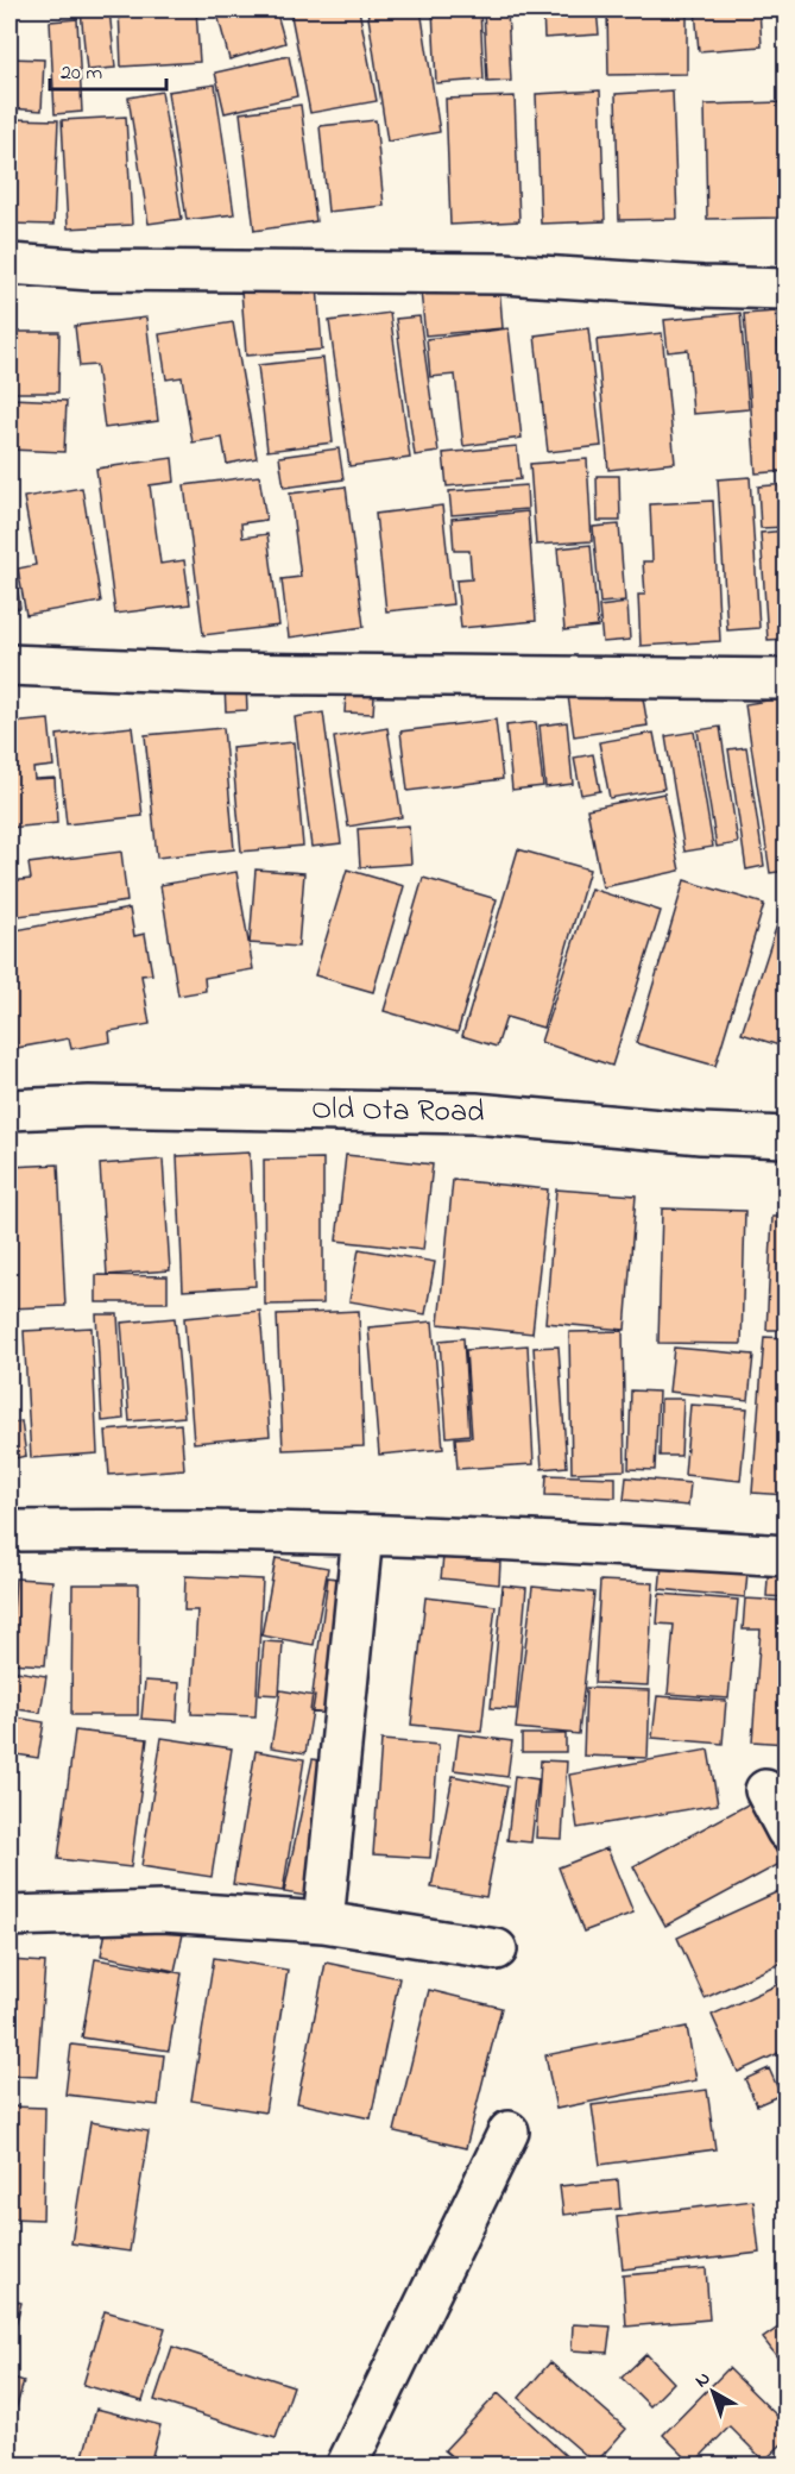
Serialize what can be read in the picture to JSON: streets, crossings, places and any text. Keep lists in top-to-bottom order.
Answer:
{
  "streets": {
    "street": ["Old Ota Road"]
  },
  "scale_bar": "20 m",
  "north": "top left"
}
